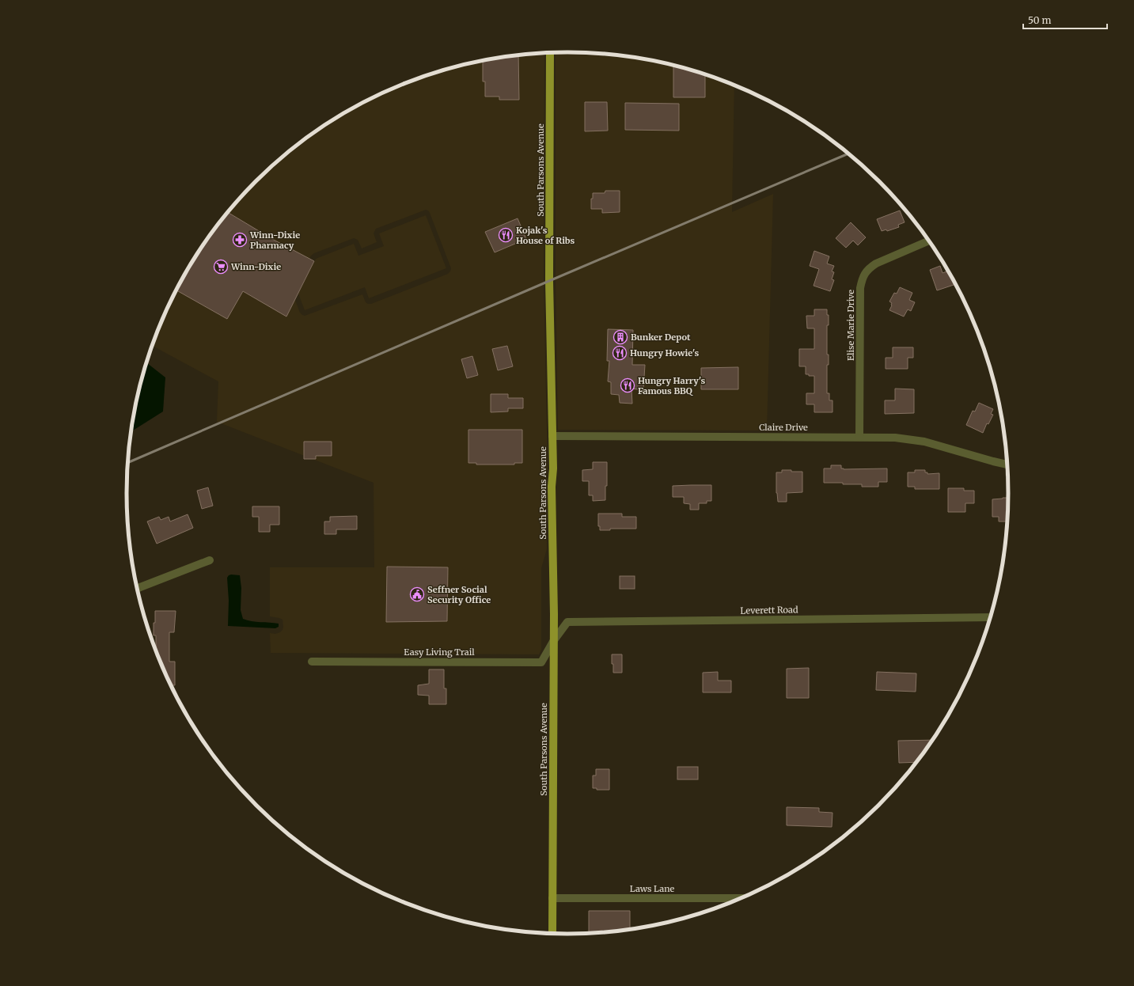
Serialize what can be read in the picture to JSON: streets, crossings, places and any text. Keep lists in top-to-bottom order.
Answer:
{
  "streets": {
    "main road": ["South Parsons Avenue"],
    "street": [
      "Elise Marie Drive",
      "Claire Drive",
      "Leverett Road",
      "Easy Living Trail",
      "Laws Lane"
    ]
  },
  "crossings": [
    ["South Parsons Avenue", "Claire Drive"],
    ["South Parsons Avenue", "Leverett Road"],
    ["South Parsons Avenue", "Easy Living Trail"],
    ["South Parsons Avenue", "Laws Lane"],
    ["Elise Marie Drive", "Claire Drive"],
    ["Leverett Road", "Easy Living Trail"]
  ],
  "places": {
    "restaurant": ["Kojak's House of Ribs", "Hungry Howie's", "Hungry Harry's Famous BBQ"],
    "pharmacy": ["Winn-Dixie Pharmacy"],
    "supermarket": ["Winn-Dixie"],
    "building": ["Bunker Depot"],
    "public building": ["Seffner Social Security Office"]
  },
  "scale_bar": "50 m"
}
